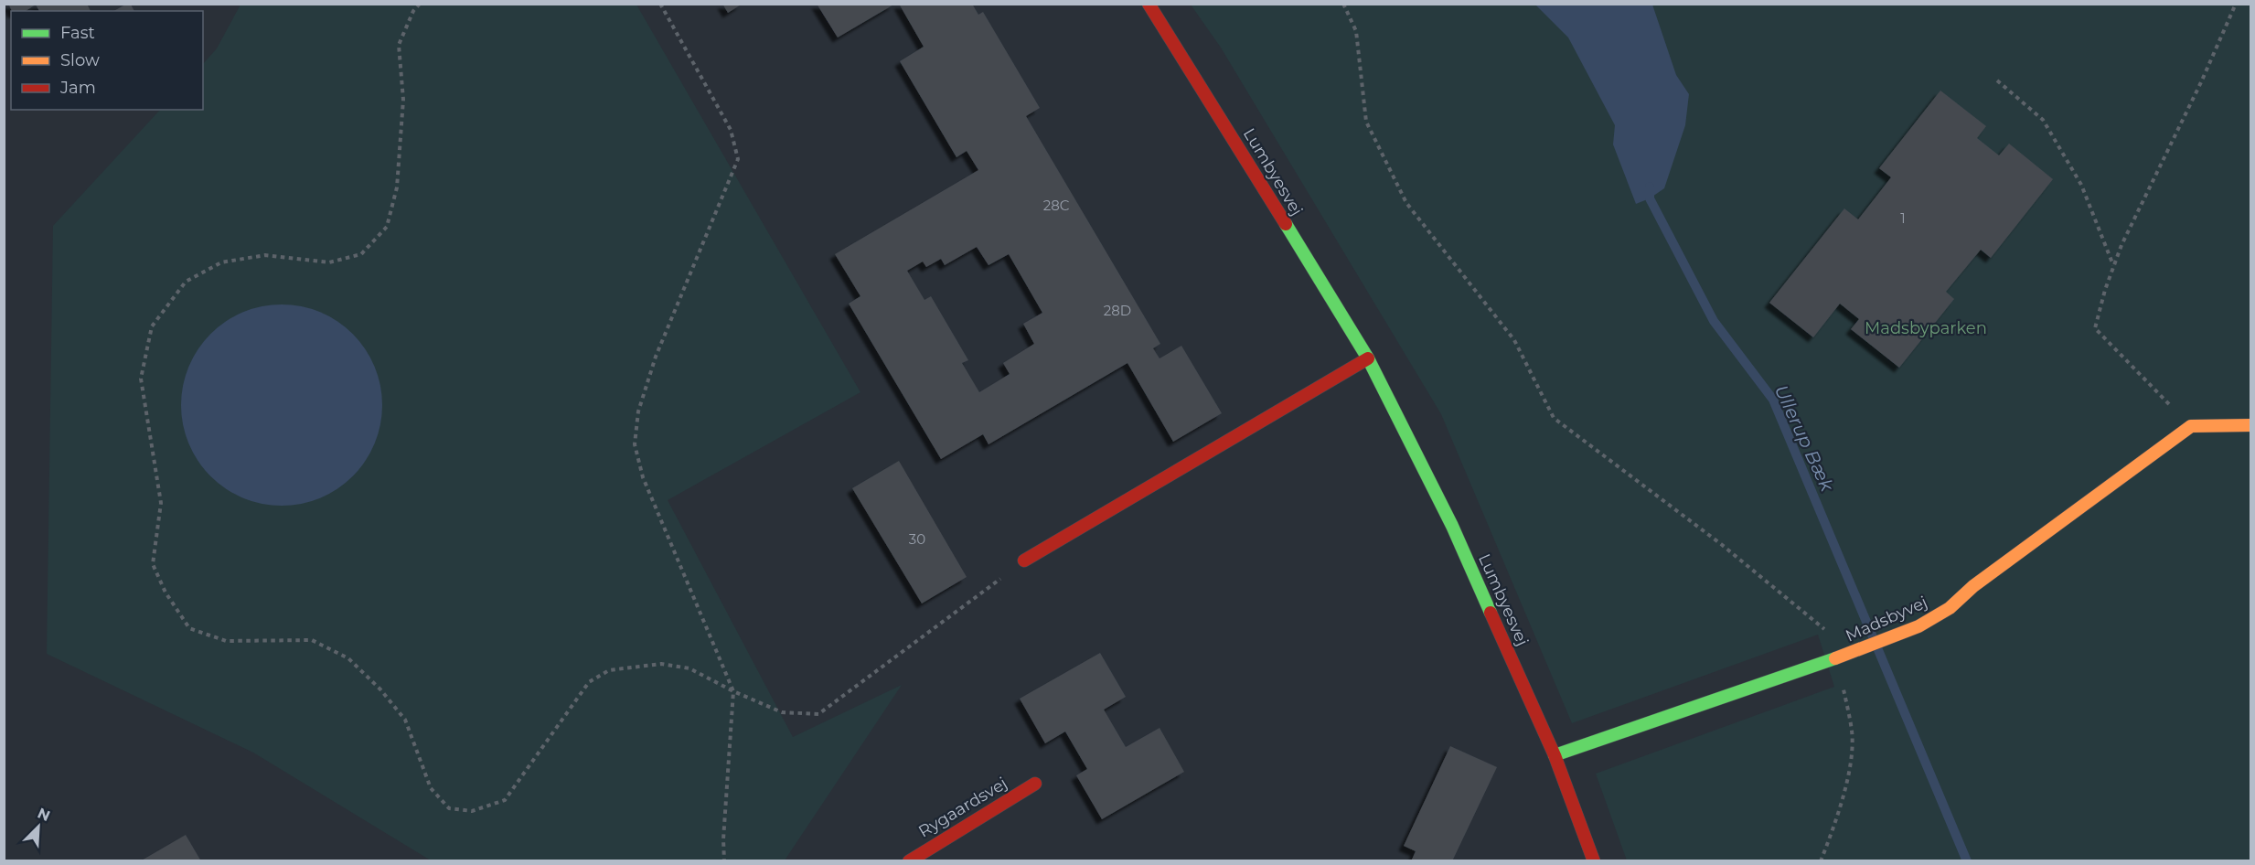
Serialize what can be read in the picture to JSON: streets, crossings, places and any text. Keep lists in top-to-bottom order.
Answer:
{
  "streets": {
    "street": ["Lumbyesvej", "Madsbyvej", "Rygaardsvej"]
  },
  "crossings": [
    ["Lumbyesvej", "Madsbyvej"]
  ],
  "water": ["Ullerup Bæk"],
  "parks": ["Madsbyparken"],
  "house_numbers": [
    "28C",
    "1",
    "28D",
    "30"
  ],
  "legend": ["Fast", "Slow", "Jam"],
  "north": "top right"
}
